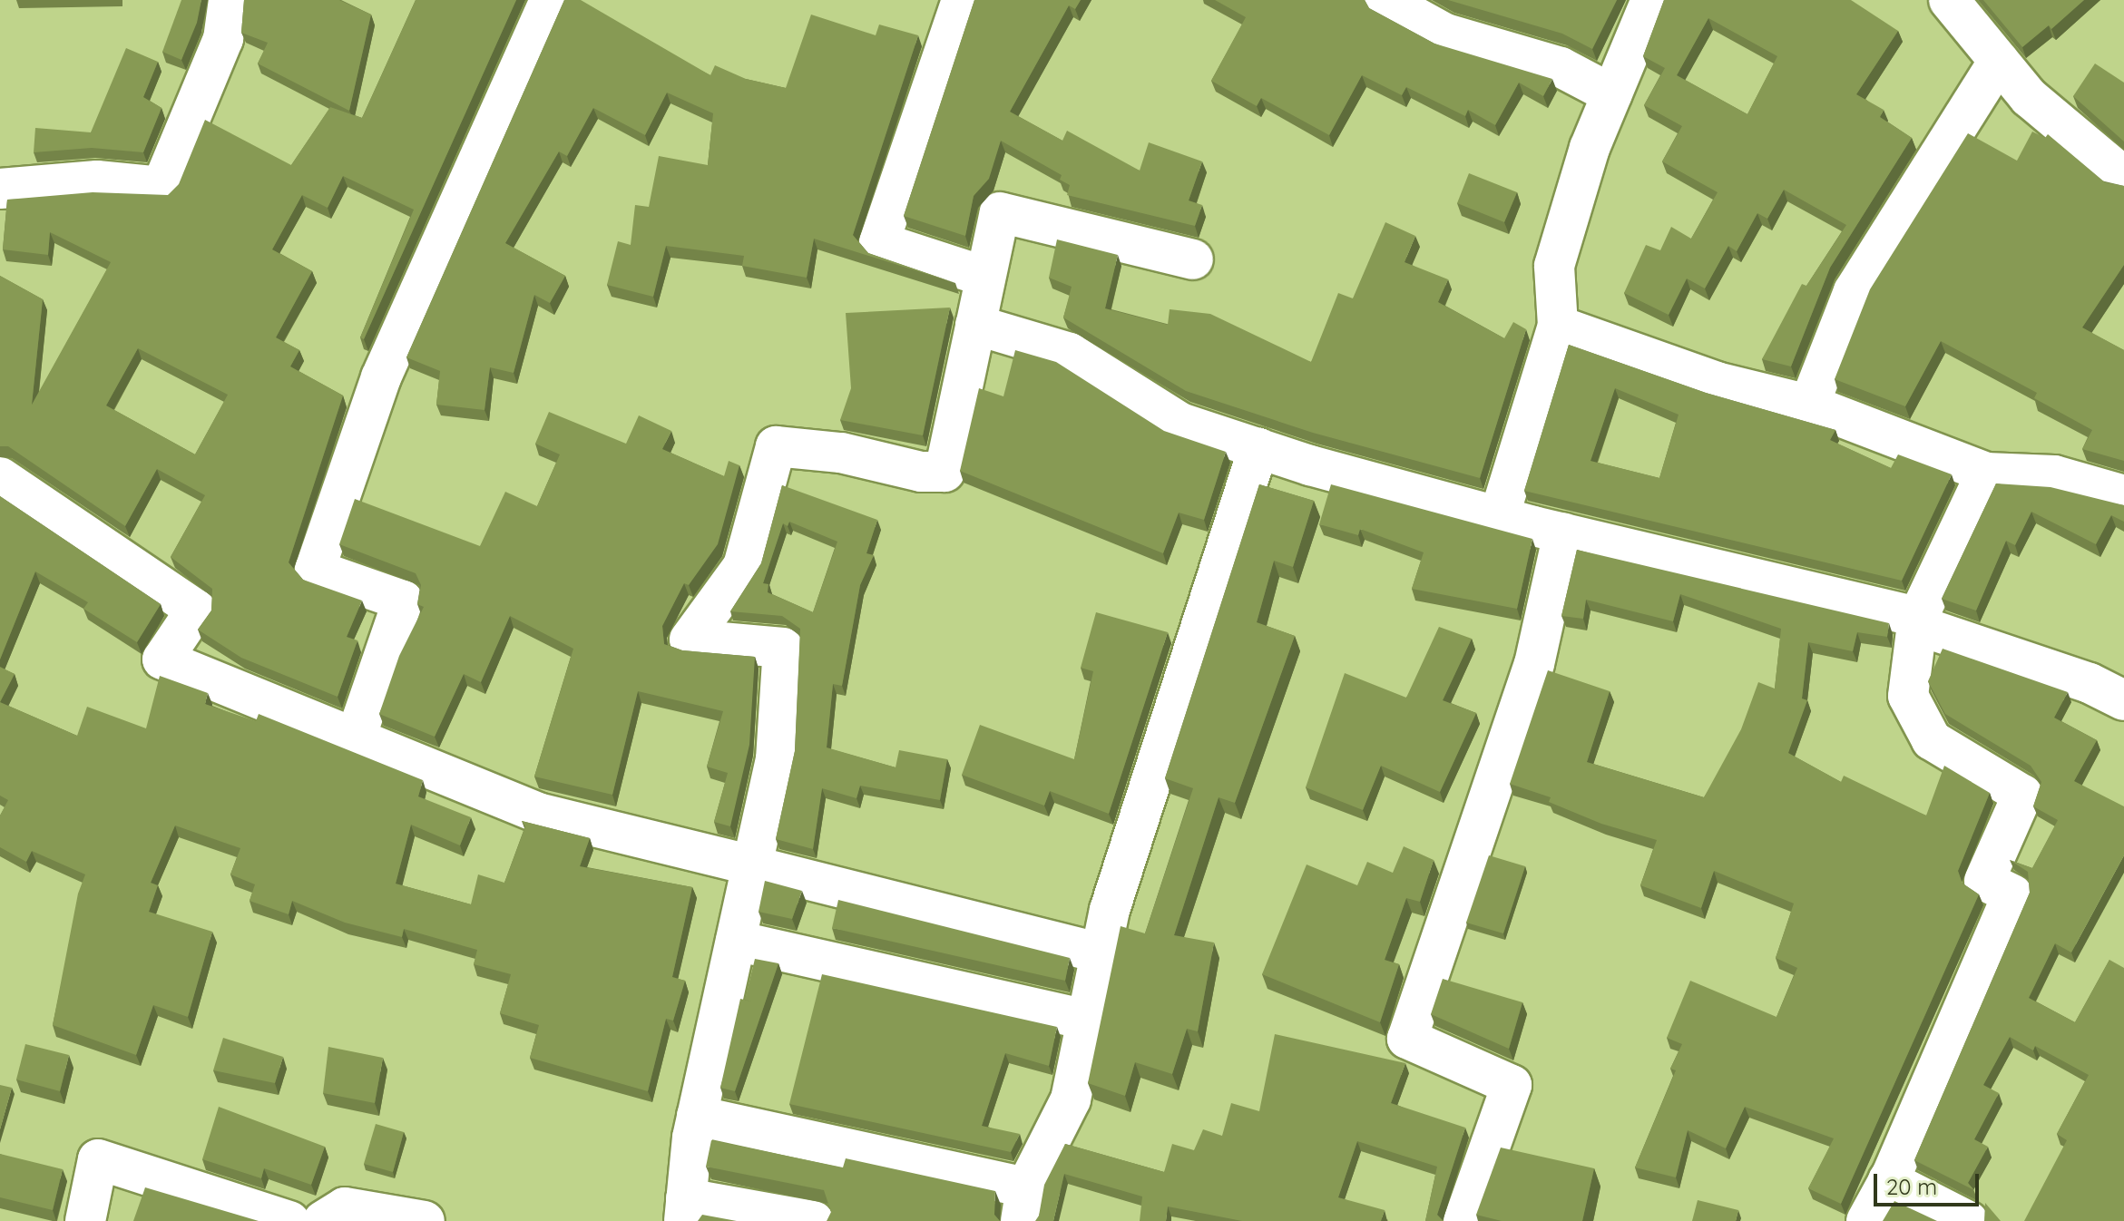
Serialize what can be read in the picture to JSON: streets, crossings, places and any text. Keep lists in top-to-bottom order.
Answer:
{
  "scale_bar": "20 m"
}
